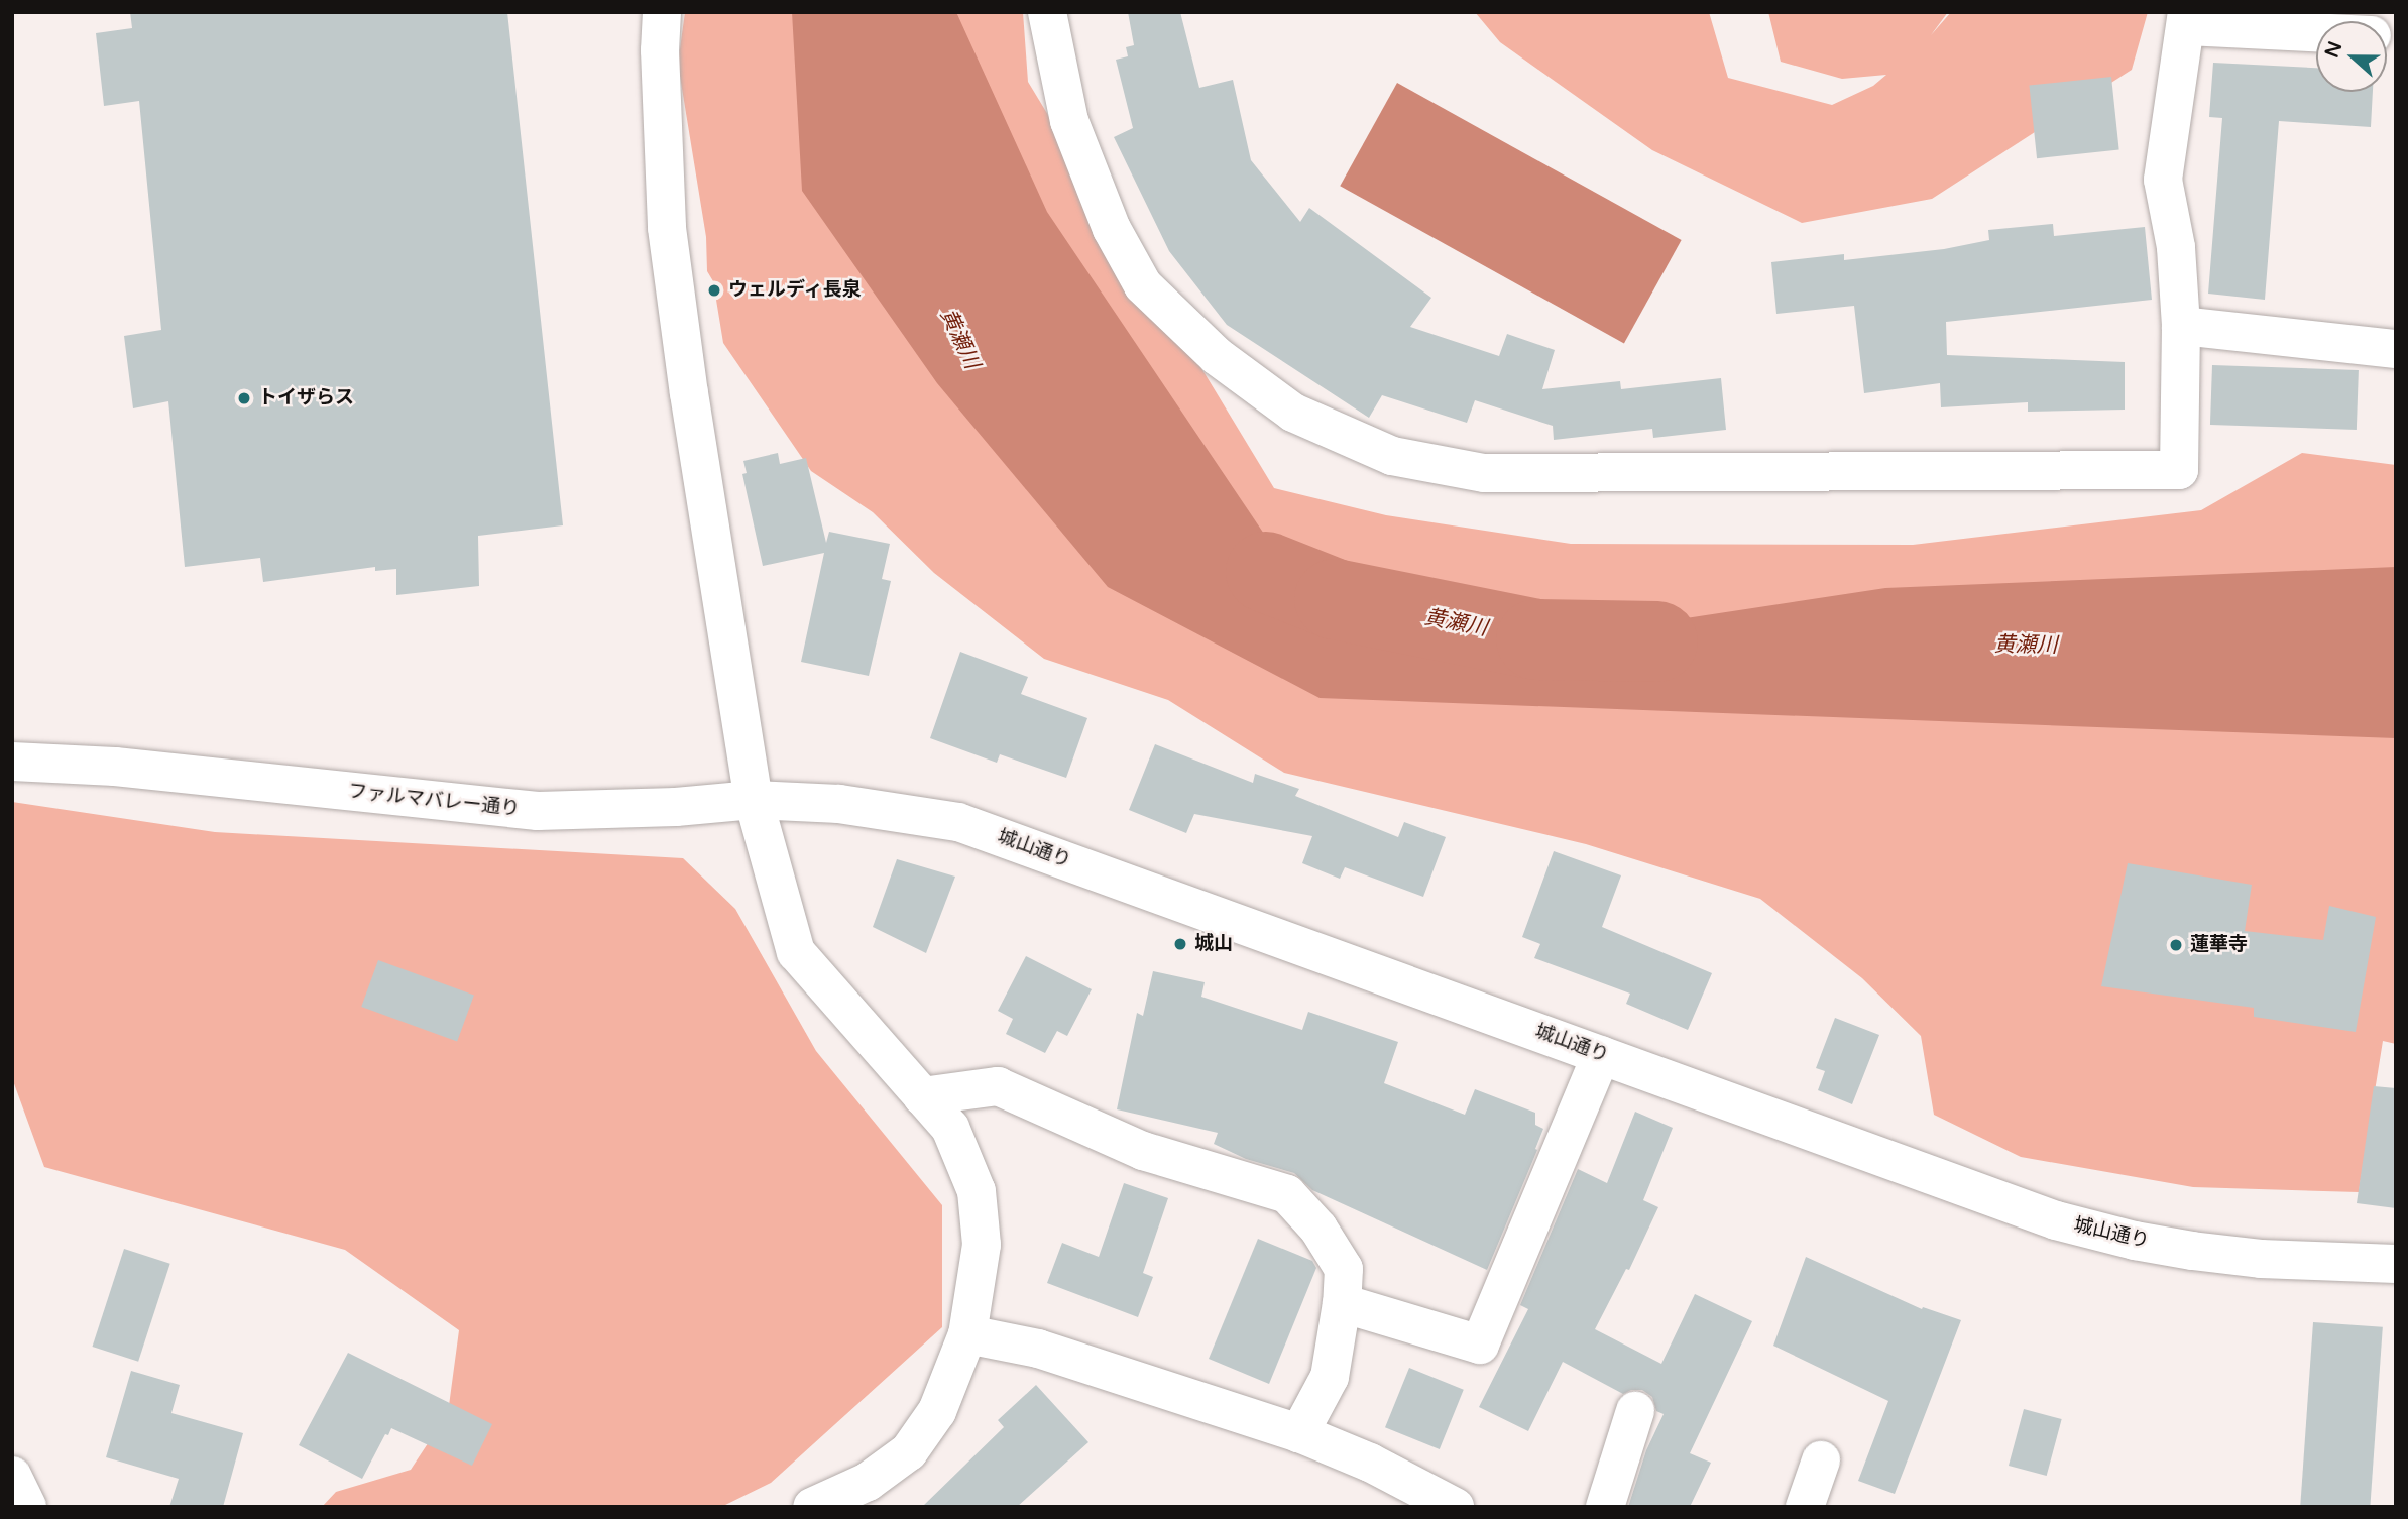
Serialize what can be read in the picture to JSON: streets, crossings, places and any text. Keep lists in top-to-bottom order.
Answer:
{
  "streets": {
    "main road": ["ファルマバレー通り", "城山通り"]
  },
  "crossings": [
    ["ファルマバレー通り", "城山通り"]
  ],
  "water": ["黄瀬川"],
  "places": [
    "ウェルディ長泉",
    "トイザらス",
    "城山",
    "蓮華寺"
  ],
  "north": "left"
}
